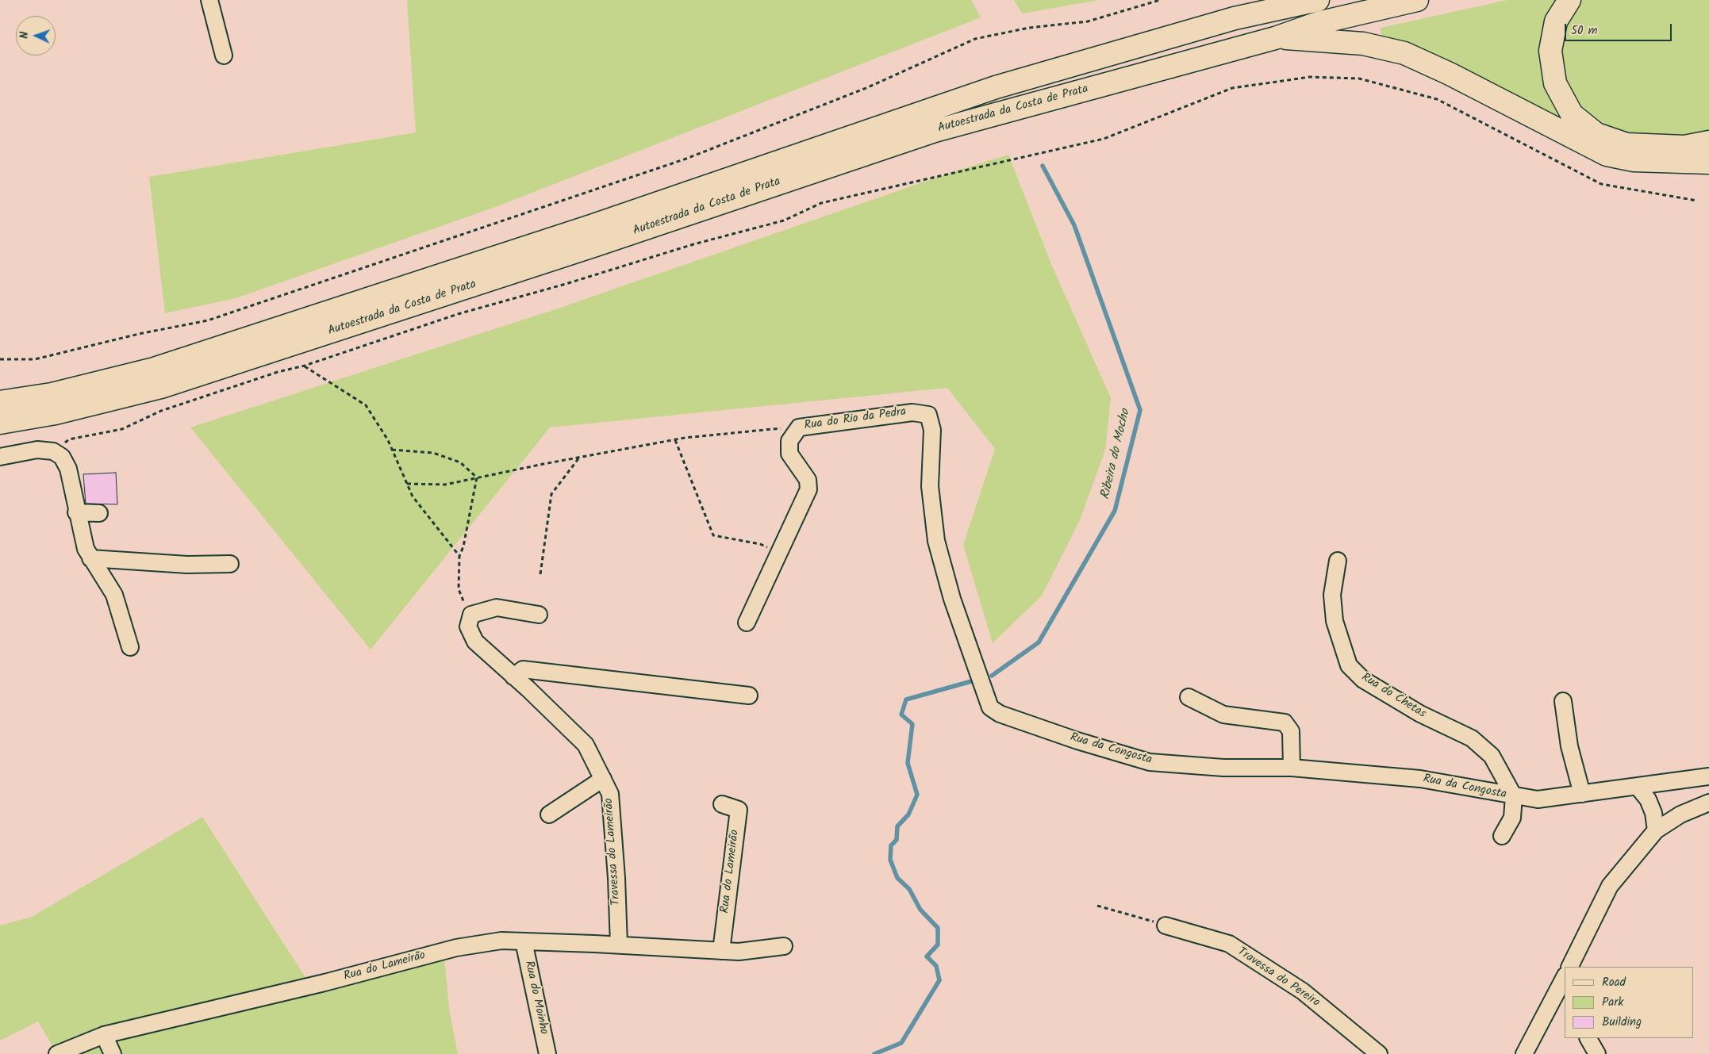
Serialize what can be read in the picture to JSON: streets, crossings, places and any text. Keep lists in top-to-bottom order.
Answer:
{
  "streets": {
    "highway": ["Autoestrada da Costa de Prata"],
    "street": [
      "Rua do Rio da Pedra",
      "Rua do Chetas",
      "Rua da Congosta",
      "Travessa do Lameirão",
      "Rua do Lameirão",
      "Travessa do Pereiro",
      "Rua do Moinho"
    ]
  },
  "crossings": [
    ["Rua do Rio da Pedra", "Rua da Congosta"],
    ["Rua do Chetas", "Rua da Congosta"],
    ["Travessa do Lameirão", "Rua do Lameirão"],
    ["Rua do Lameirão", "Rua do Moinho"]
  ],
  "water": ["Ribeira do Mocho"],
  "legend": ["Road", "Park", "Building"],
  "scale_bar": "50 m",
  "north": "left"
}
